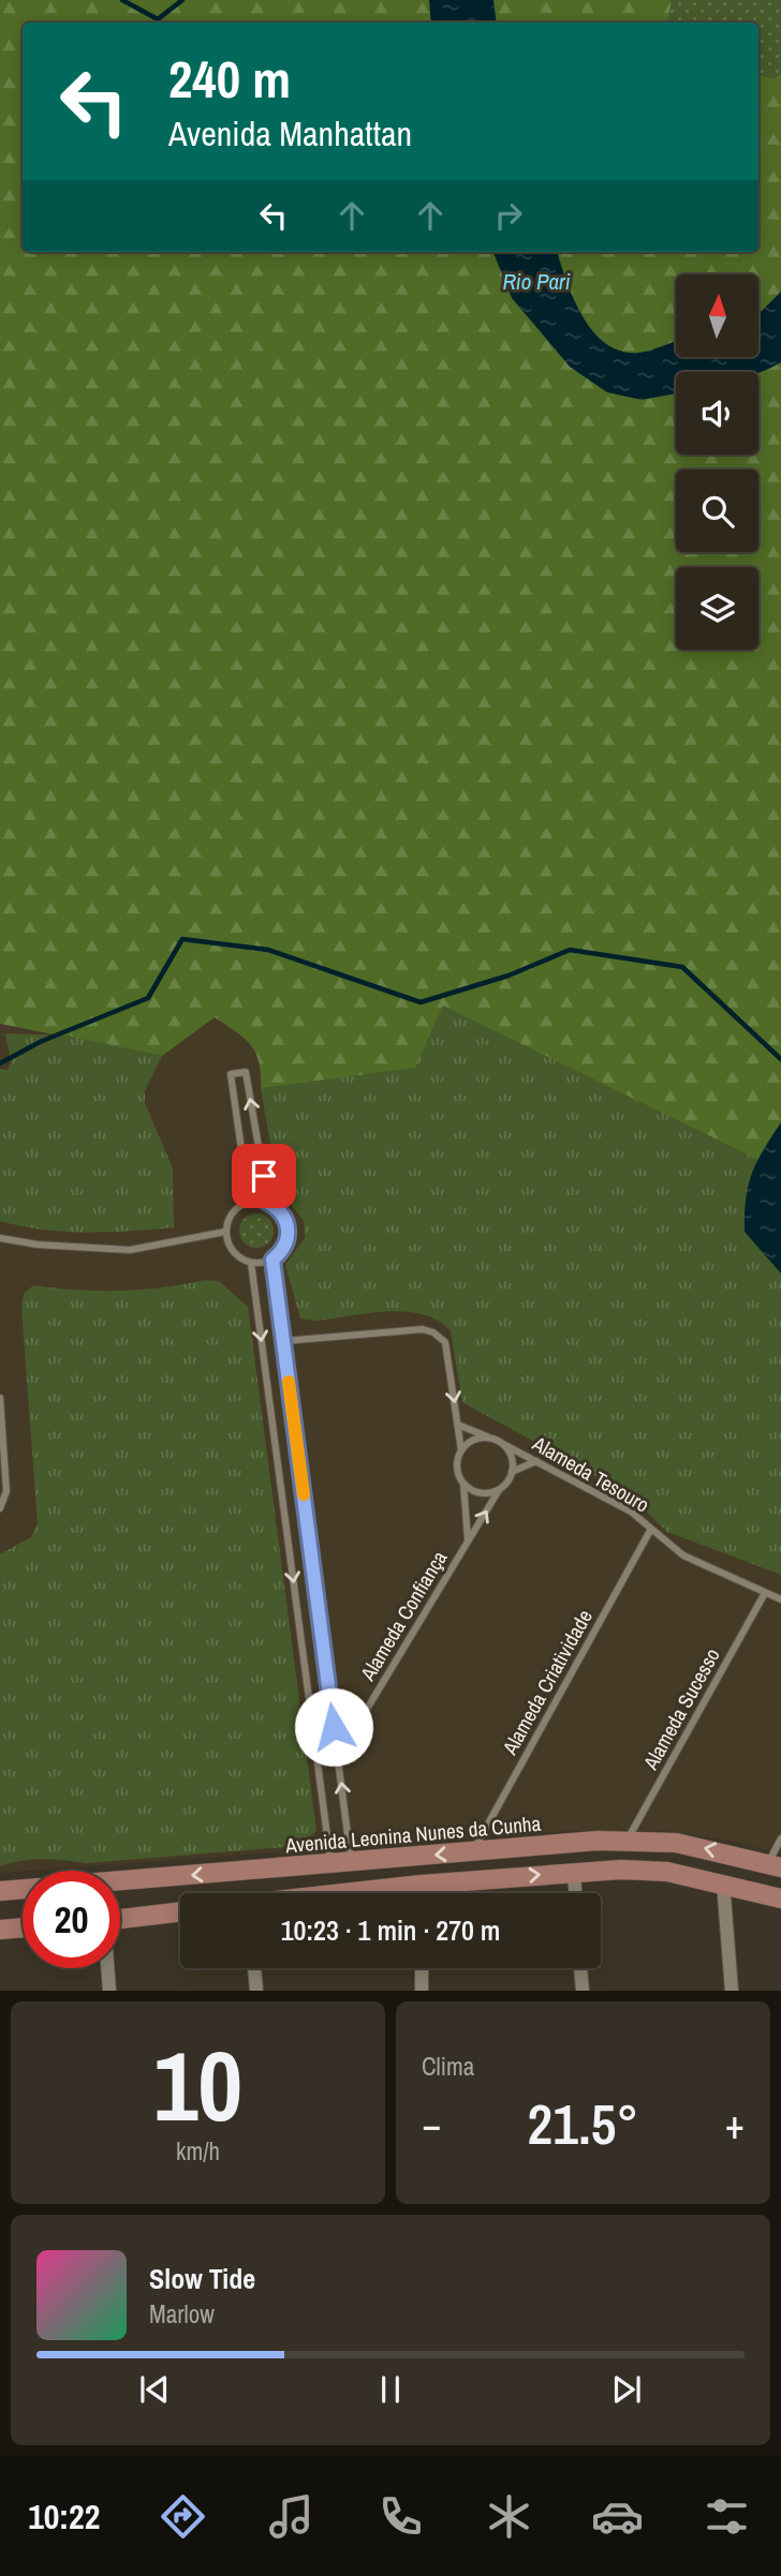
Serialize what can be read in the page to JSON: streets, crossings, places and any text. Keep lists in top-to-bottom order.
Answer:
{
  "streets": {
    "street": ["Avenida Leonina Nunes da Cunha"],
    "lane": [
      "Alameda Tesouro",
      "Alameda Confiança",
      "Alameda Criatividade",
      "Alameda Sucesso"
    ]
  },
  "crossings": [
    ["Alameda Tesouro", "Alameda Confiança"],
    ["Alameda Tesouro", "Alameda Criatividade"],
    ["Alameda Tesouro", "Alameda Sucesso"],
    ["Alameda Criatividade", "Avenida Leonina Nunes da Cunha"],
    ["Alameda Sucesso", "Avenida Leonina Nunes da Cunha"]
  ],
  "water": ["Rio Pari"],
  "north": "top",
  "page": {
    "turn": ["240 m", "Avenida Manhattan"],
    "limit": "20",
    "trip": "10:23 · 1 min · 270 m",
    "tile": [
      ["10", "km/h"],
      "Clima"
    ],
    "heat": ["−", "21.5°", "+"],
    "song": ["Slow Tide", "Marlow"],
    "tabs": "10:22"
  }
}
